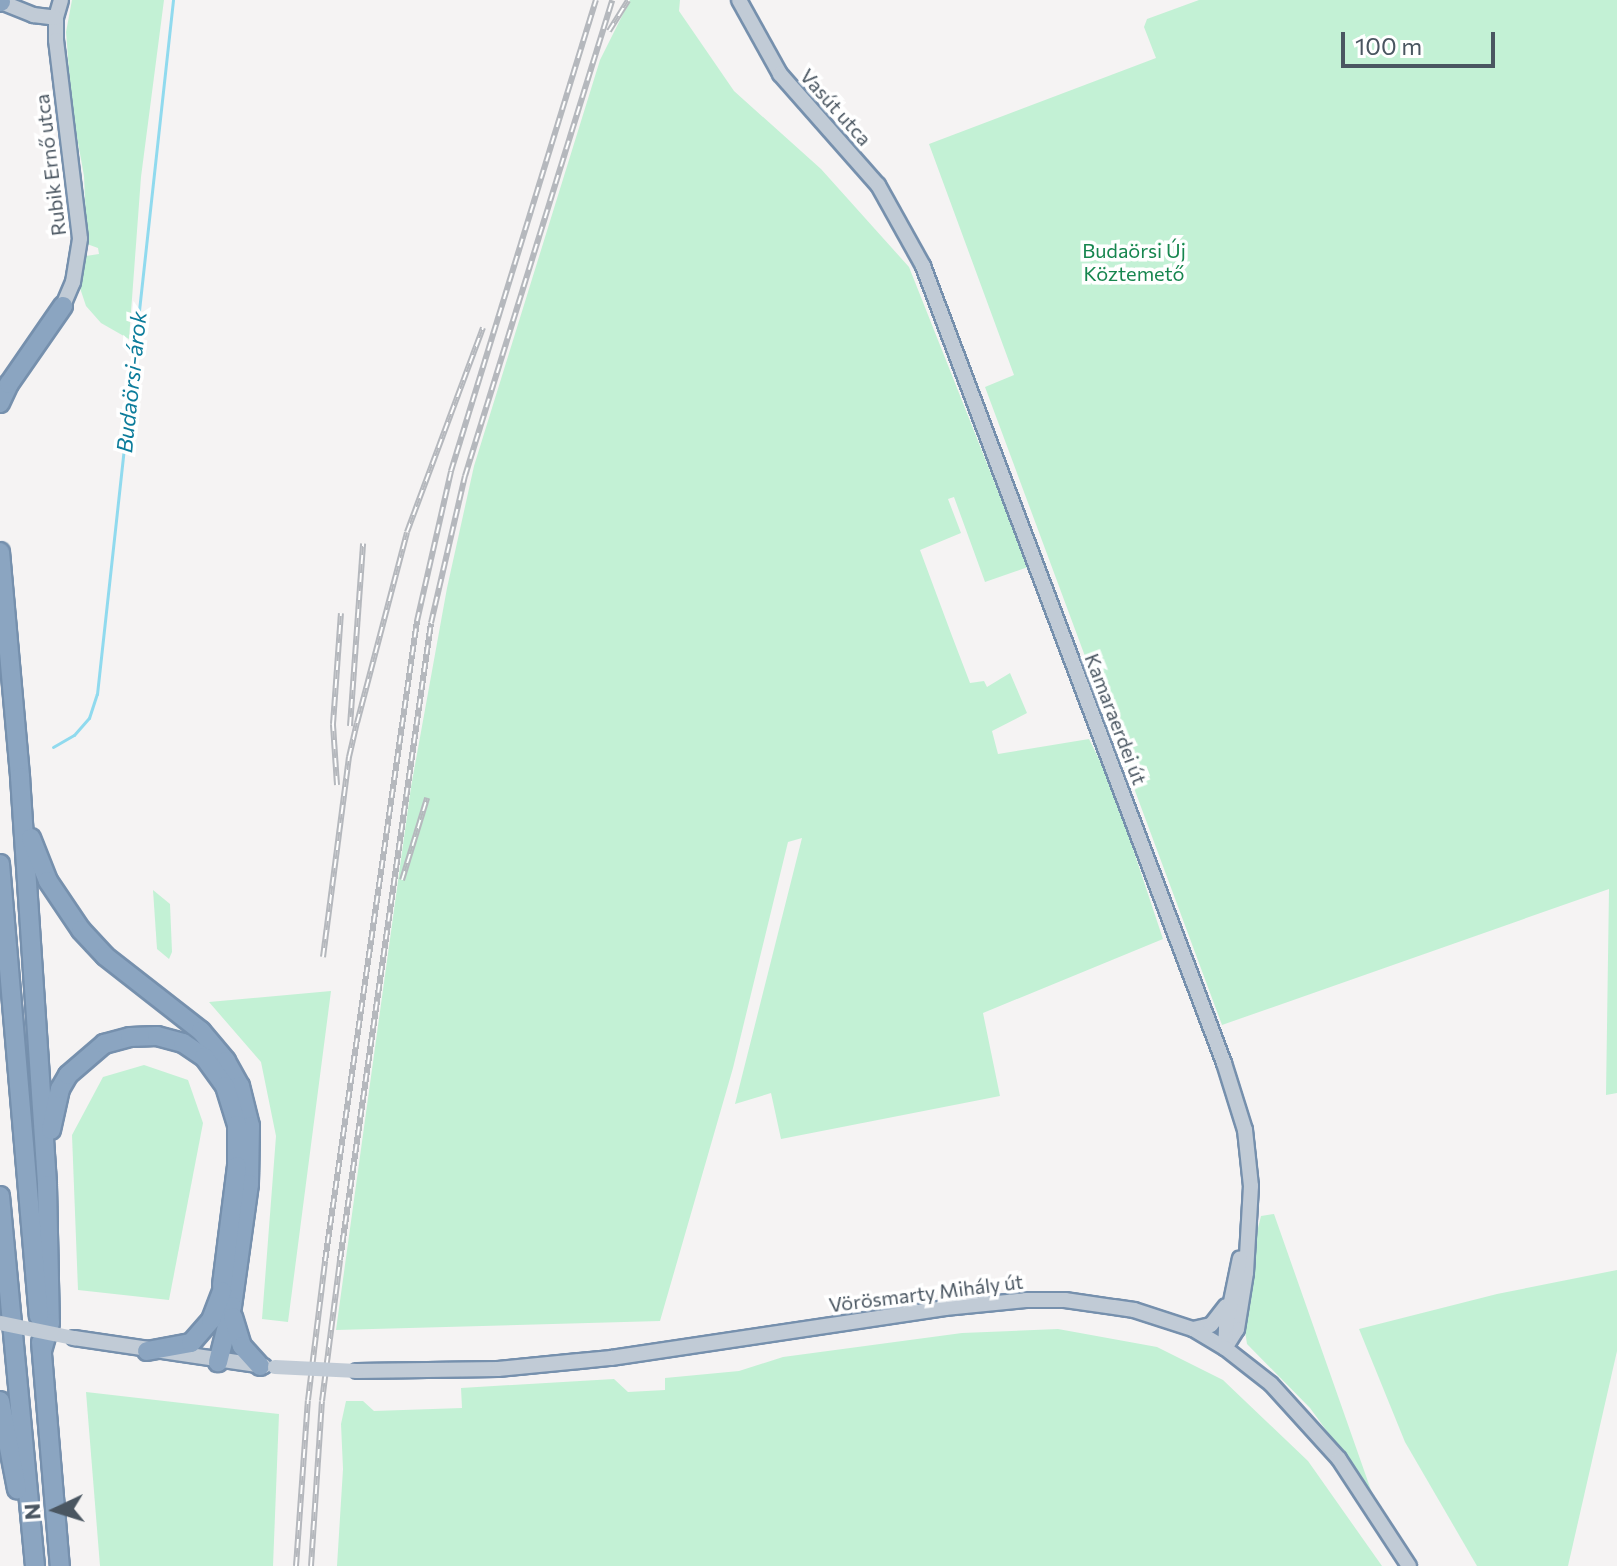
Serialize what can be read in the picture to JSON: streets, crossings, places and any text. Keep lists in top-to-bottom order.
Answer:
{
  "streets": {
    "street": [
      "Vasút utca",
      "Rubik Ernő utca",
      "Kamaraerdei út",
      "Vörösmarty Mihály út"
    ]
  },
  "crossings": [
    ["Vasút utca", "Kamaraerdei út"],
    ["Kamaraerdei út", "Vörösmarty Mihály út"]
  ],
  "water": ["Budaörsi-árok"],
  "parks": ["Budaörsi Új Köztemető"],
  "scale_bar": "100 m",
  "north": "left"
}
